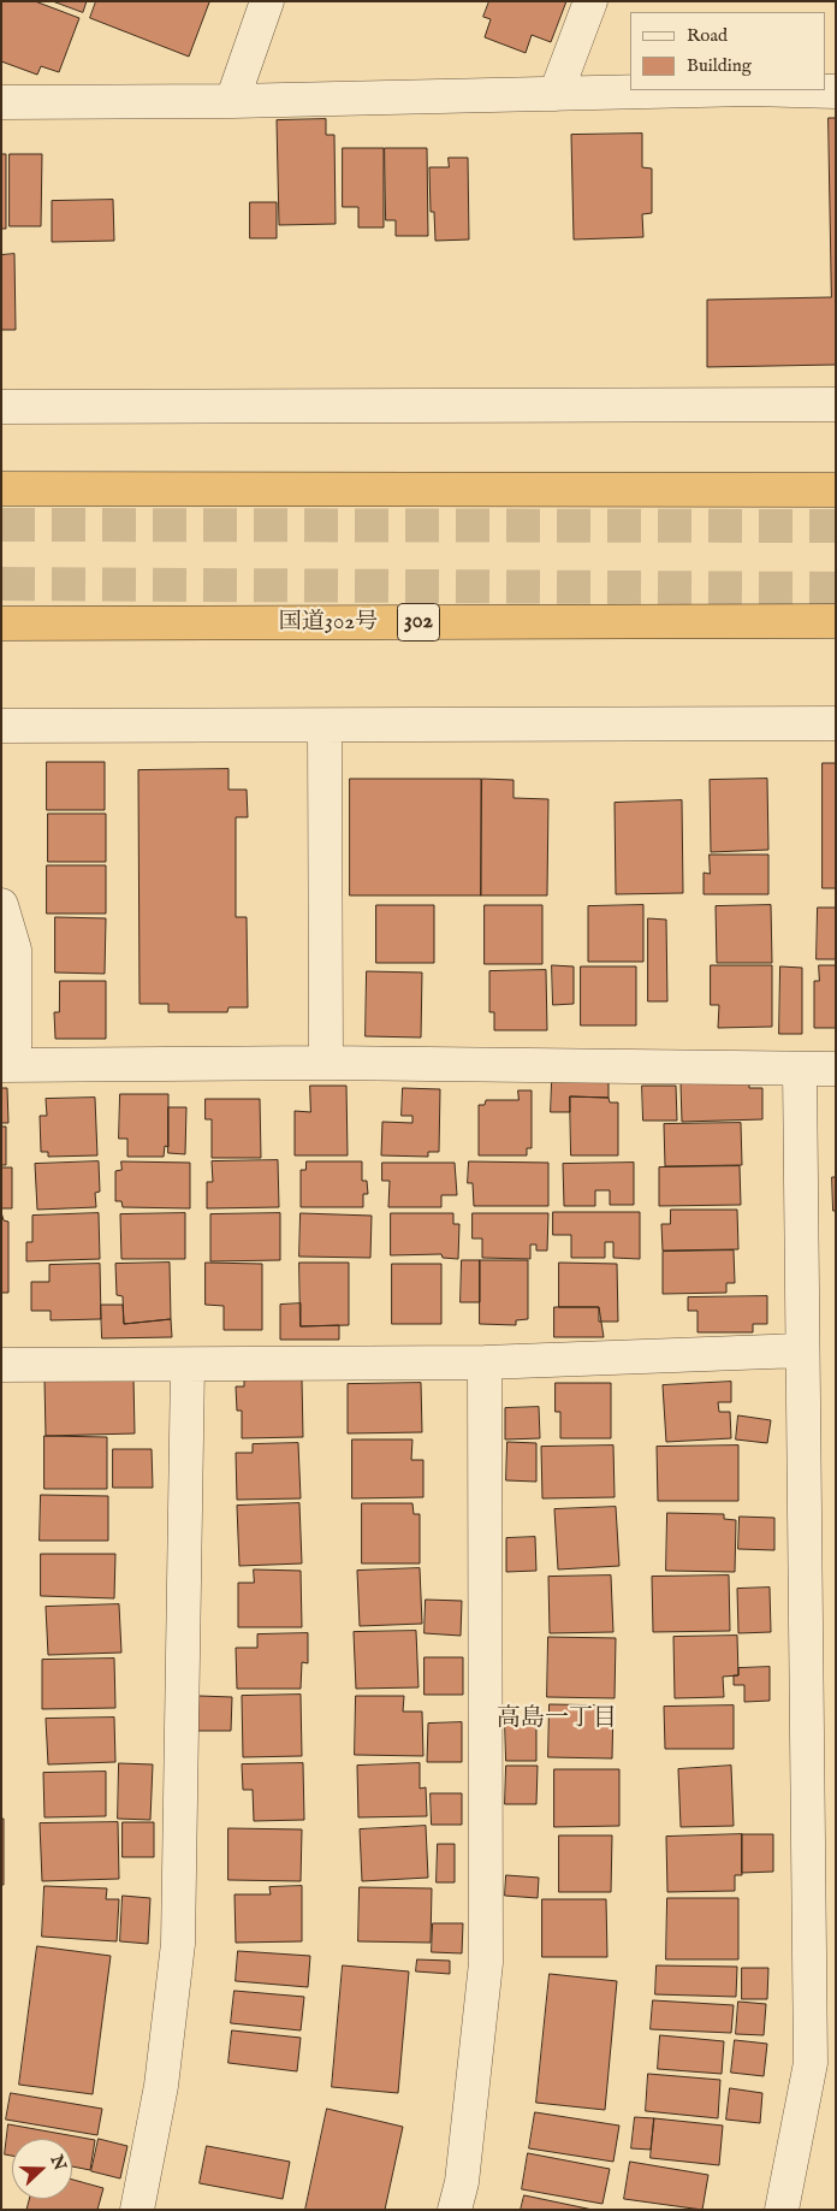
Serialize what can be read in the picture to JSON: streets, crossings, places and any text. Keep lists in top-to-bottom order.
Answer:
{
  "streets": {
    "highway": ["302", "国道302号"]
  },
  "districts": ["高島一丁目"],
  "legend": ["Road", "Building"],
  "north": "right"
}
